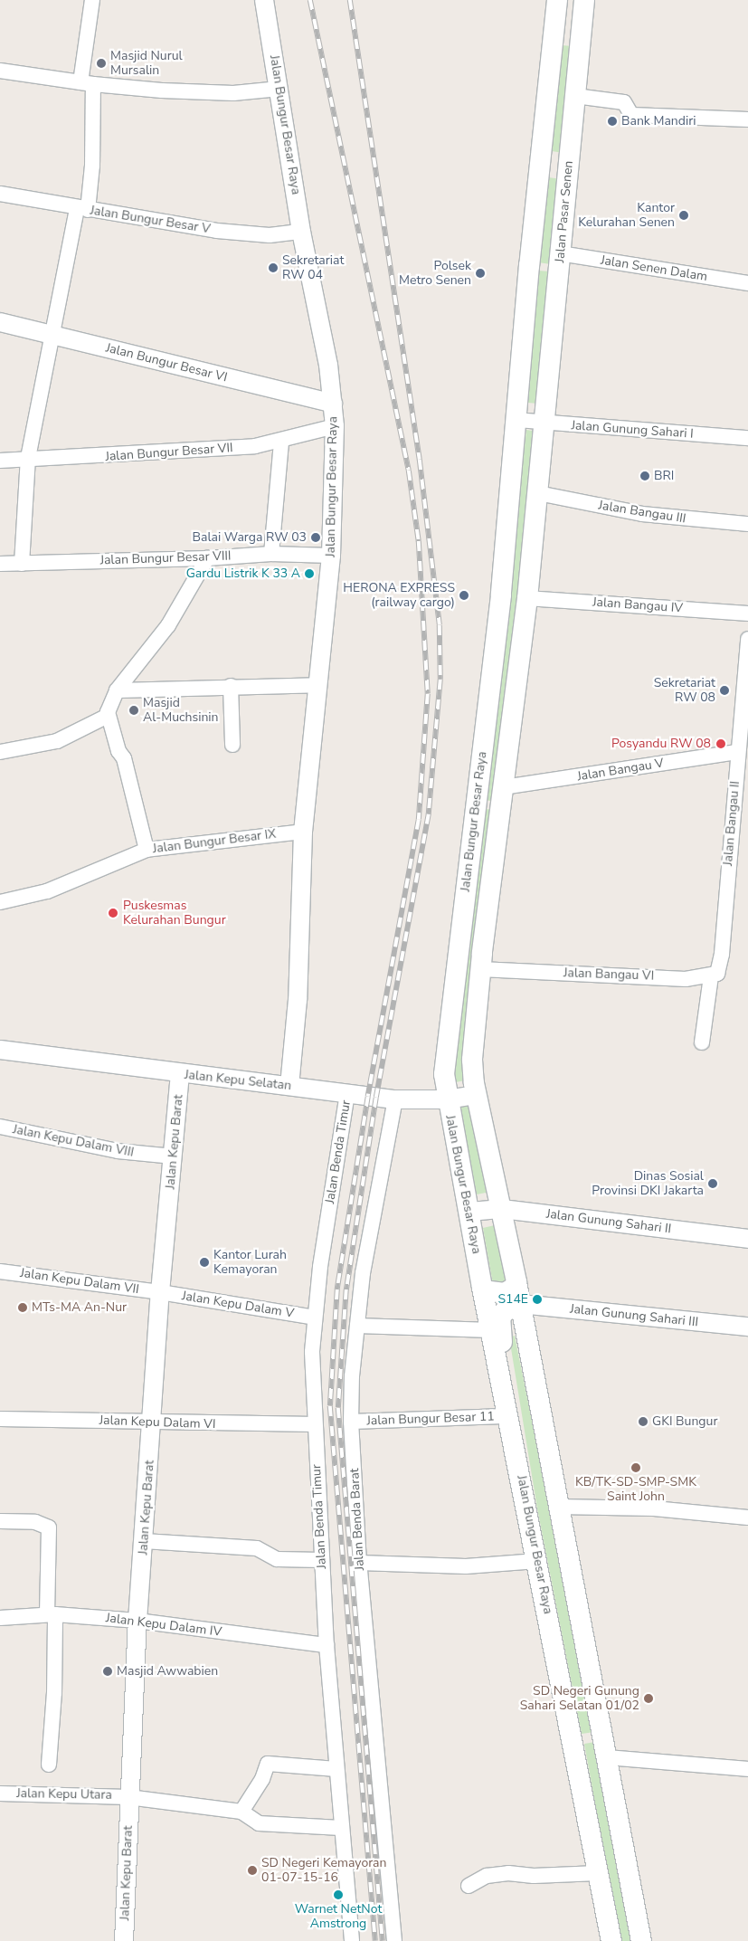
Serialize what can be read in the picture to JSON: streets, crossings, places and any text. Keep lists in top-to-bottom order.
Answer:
{
  "streets": {
    "main road": ["Jalan Bungur Besar Raya", "Jalan Pasar Senen"],
    "street": [
      "Jalan Bungur Besar V",
      "Jalan Senen Dalam",
      "Jalan Bungur Besar VI",
      "Jalan Gunung Sahari I",
      "Jalan Bungur Besar VII",
      "Jalan Bangau III",
      "Jalan Bungur Besar VIII",
      "Jalan Bangau IV",
      "Jalan Bangau V",
      "Jalan Bangau II",
      "Jalan Bungur Besar IX",
      "Jalan Bangau VI",
      "Jalan Kepu Selatan",
      "Jalan Kepu Dalam VIII",
      "Jalan Kepu Barat",
      "Jalan Benda Timur",
      "Jalan Gunung Sahari II",
      "Jalan Kepu Dalam VII",
      "Jalan Kepu Dalam V",
      "Jalan Gunung Sahari III",
      "Jalan Bungur Besar 11",
      "Jalan Kepu Dalam VI",
      "Jalan Benda Barat",
      "Jalan Kepu Dalam IV",
      "Jalan Kepu Utara"
    ]
  },
  "crossings": [
    ["Jalan Bungur Besar Raya", "Jalan Pasar Senen"],
    ["Jalan Bungur Besar Raya", "Jalan Bungur Besar V"],
    ["Jalan Bungur Besar Raya", "Jalan Bungur Besar VI"],
    ["Jalan Bungur Besar Raya", "Jalan Gunung Sahari I"],
    ["Jalan Bungur Besar Raya", "Jalan Bungur Besar VII"],
    ["Jalan Bungur Besar Raya", "Jalan Bangau III"],
    ["Jalan Bungur Besar Raya", "Jalan Bungur Besar VIII"],
    ["Jalan Bungur Besar Raya", "Jalan Bangau IV"],
    ["Jalan Bungur Besar Raya", "Jalan Bangau V"],
    ["Jalan Bungur Besar Raya", "Jalan Bungur Besar IX"],
    ["Jalan Bungur Besar Raya", "Jalan Bangau VI"],
    ["Jalan Bungur Besar Raya", "Jalan Kepu Selatan"],
    ["Jalan Bungur Besar Raya", "Jalan Gunung Sahari II"],
    ["Jalan Bungur Besar Raya", "Jalan Gunung Sahari III"],
    ["Jalan Bungur Besar Raya", "Jalan Bungur Besar 11"],
    ["Jalan Pasar Senen", "Jalan Senen Dalam"],
    ["Jalan Pasar Senen", "Jalan Gunung Sahari I"],
    ["Jalan Bangau V", "Jalan Bangau II"],
    ["Jalan Bangau II", "Jalan Bangau VI"],
    ["Jalan Kepu Selatan", "Jalan Kepu Barat"],
    ["Jalan Kepu Selatan", "Jalan Benda Timur"],
    ["Jalan Kepu Selatan", "Jalan Benda Barat"],
    ["Jalan Kepu Dalam VIII", "Jalan Kepu Barat"],
    ["Jalan Kepu Barat", "Jalan Kepu Dalam VII"],
    ["Jalan Kepu Barat", "Jalan Kepu Dalam V"],
    ["Jalan Kepu Barat", "Jalan Kepu Dalam VI"],
    ["Jalan Kepu Barat", "Jalan Kepu Dalam IV"],
    ["Jalan Kepu Barat", "Jalan Kepu Utara"],
    ["Jalan Benda Timur", "Jalan Kepu Dalam V"],
    ["Jalan Benda Timur", "Jalan Kepu Dalam VI"],
    ["Jalan Benda Timur", "Jalan Kepu Dalam IV"],
    ["Jalan Kepu Dalam VII", "Jalan Kepu Dalam V"],
    ["Jalan Bungur Besar 11", "Jalan Benda Barat"]
  ],
  "places": [
    "Masjid Nurul Mursalin",
    "Bank Mandiri",
    "Kantor Kelurahan Senen",
    "Sekretariat RW 04",
    "Polsek Metro Senen",
    "BRI",
    "Balai Warga RW 03",
    "Gardu Listrik K 33 A",
    "HERONA EXPRESS (railway cargo)",
    "Sekretariat RW 08",
    "Masjid Al-Muchsinin",
    "Posyandu RW 08",
    "Puskesmas Kelurahan Bungur",
    "Dinas Sosial Provinsi DKI Jakarta",
    "Kantor Lurah Kemayoran",
    "S14E",
    "MTs-MA An-Nur",
    "GKI Bungur",
    "KB/TK-SD-SMP-SMK Saint John",
    "Masjid Awwabien",
    "SD Negeri Gunung Sahari Selatan 01/02",
    "SD Negeri Kemayoran 01-07-15-16",
    "Warnet NetNot Amstrong"
  ]
}
